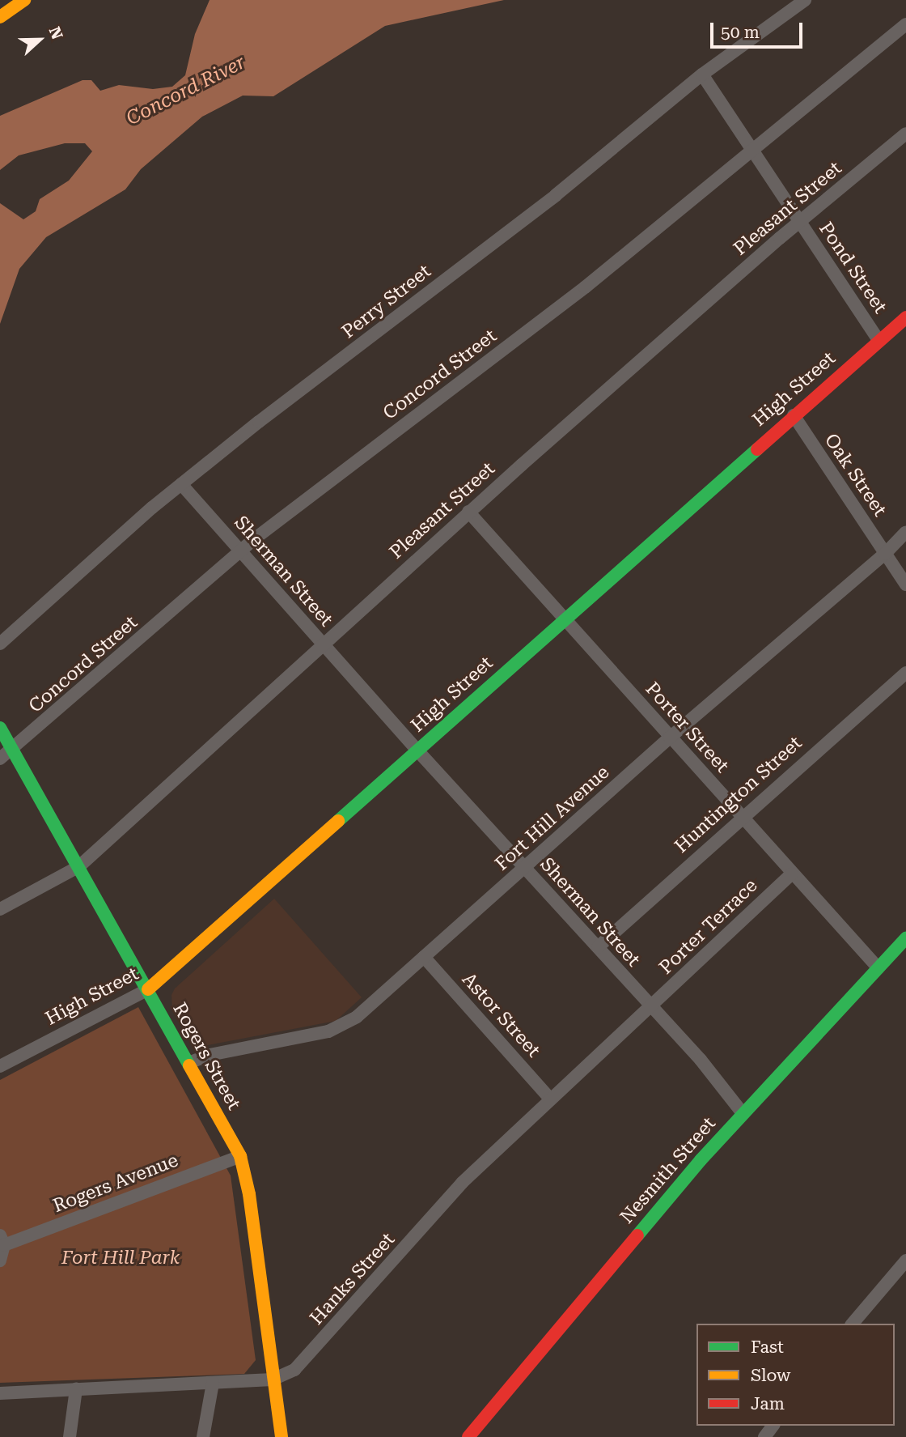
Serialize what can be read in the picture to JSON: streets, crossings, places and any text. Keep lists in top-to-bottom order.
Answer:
{
  "streets": {
    "street": [
      "Pleasant Street",
      "Pond Street",
      "Perry Street",
      "Concord Street",
      "High Street",
      "Oak Street",
      "Sherman Street",
      "Porter Street",
      "Huntington Street",
      "Fort Hill Avenue",
      "Porter Terrace",
      "Astor Street",
      "Rogers Street",
      "Nesmith Street",
      "Rogers Avenue",
      "Hanks Street"
    ]
  },
  "crossings": [
    ["Pleasant Street", "Pond Street"],
    ["Pleasant Street", "Sherman Street"],
    ["Pleasant Street", "Porter Street"],
    ["Pleasant Street", "Rogers Street"],
    ["Pond Street", "Perry Street"],
    ["Pond Street", "Concord Street"],
    ["Pond Street", "High Street"],
    ["Perry Street", "Sherman Street"],
    ["Concord Street", "Sherman Street"],
    ["Concord Street", "Rogers Street"],
    ["High Street", "Oak Street"],
    ["High Street", "Sherman Street"],
    ["High Street", "Porter Street"],
    ["High Street", "Rogers Street"],
    ["Oak Street", "Fort Hill Avenue"],
    ["Sherman Street", "Huntington Street"],
    ["Sherman Street", "Fort Hill Avenue"],
    ["Sherman Street", "Porter Terrace"],
    ["Sherman Street", "Nesmith Street"],
    ["Sherman Street", "Hanks Street"],
    ["Porter Street", "Huntington Street"],
    ["Porter Street", "Fort Hill Avenue"],
    ["Porter Street", "Porter Terrace"],
    ["Porter Street", "Nesmith Street"],
    ["Fort Hill Avenue", "Astor Street"],
    ["Fort Hill Avenue", "Rogers Street"],
    ["Porter Terrace", "Hanks Street"],
    ["Astor Street", "Hanks Street"],
    ["Rogers Street", "Rogers Avenue"],
    ["Rogers Street", "Hanks Street"]
  ],
  "water": ["Concord River"],
  "parks": ["Fort Hill Park"],
  "legend": ["Fast", "Slow", "Jam"],
  "scale_bar": "50 m",
  "north": "right"
}
